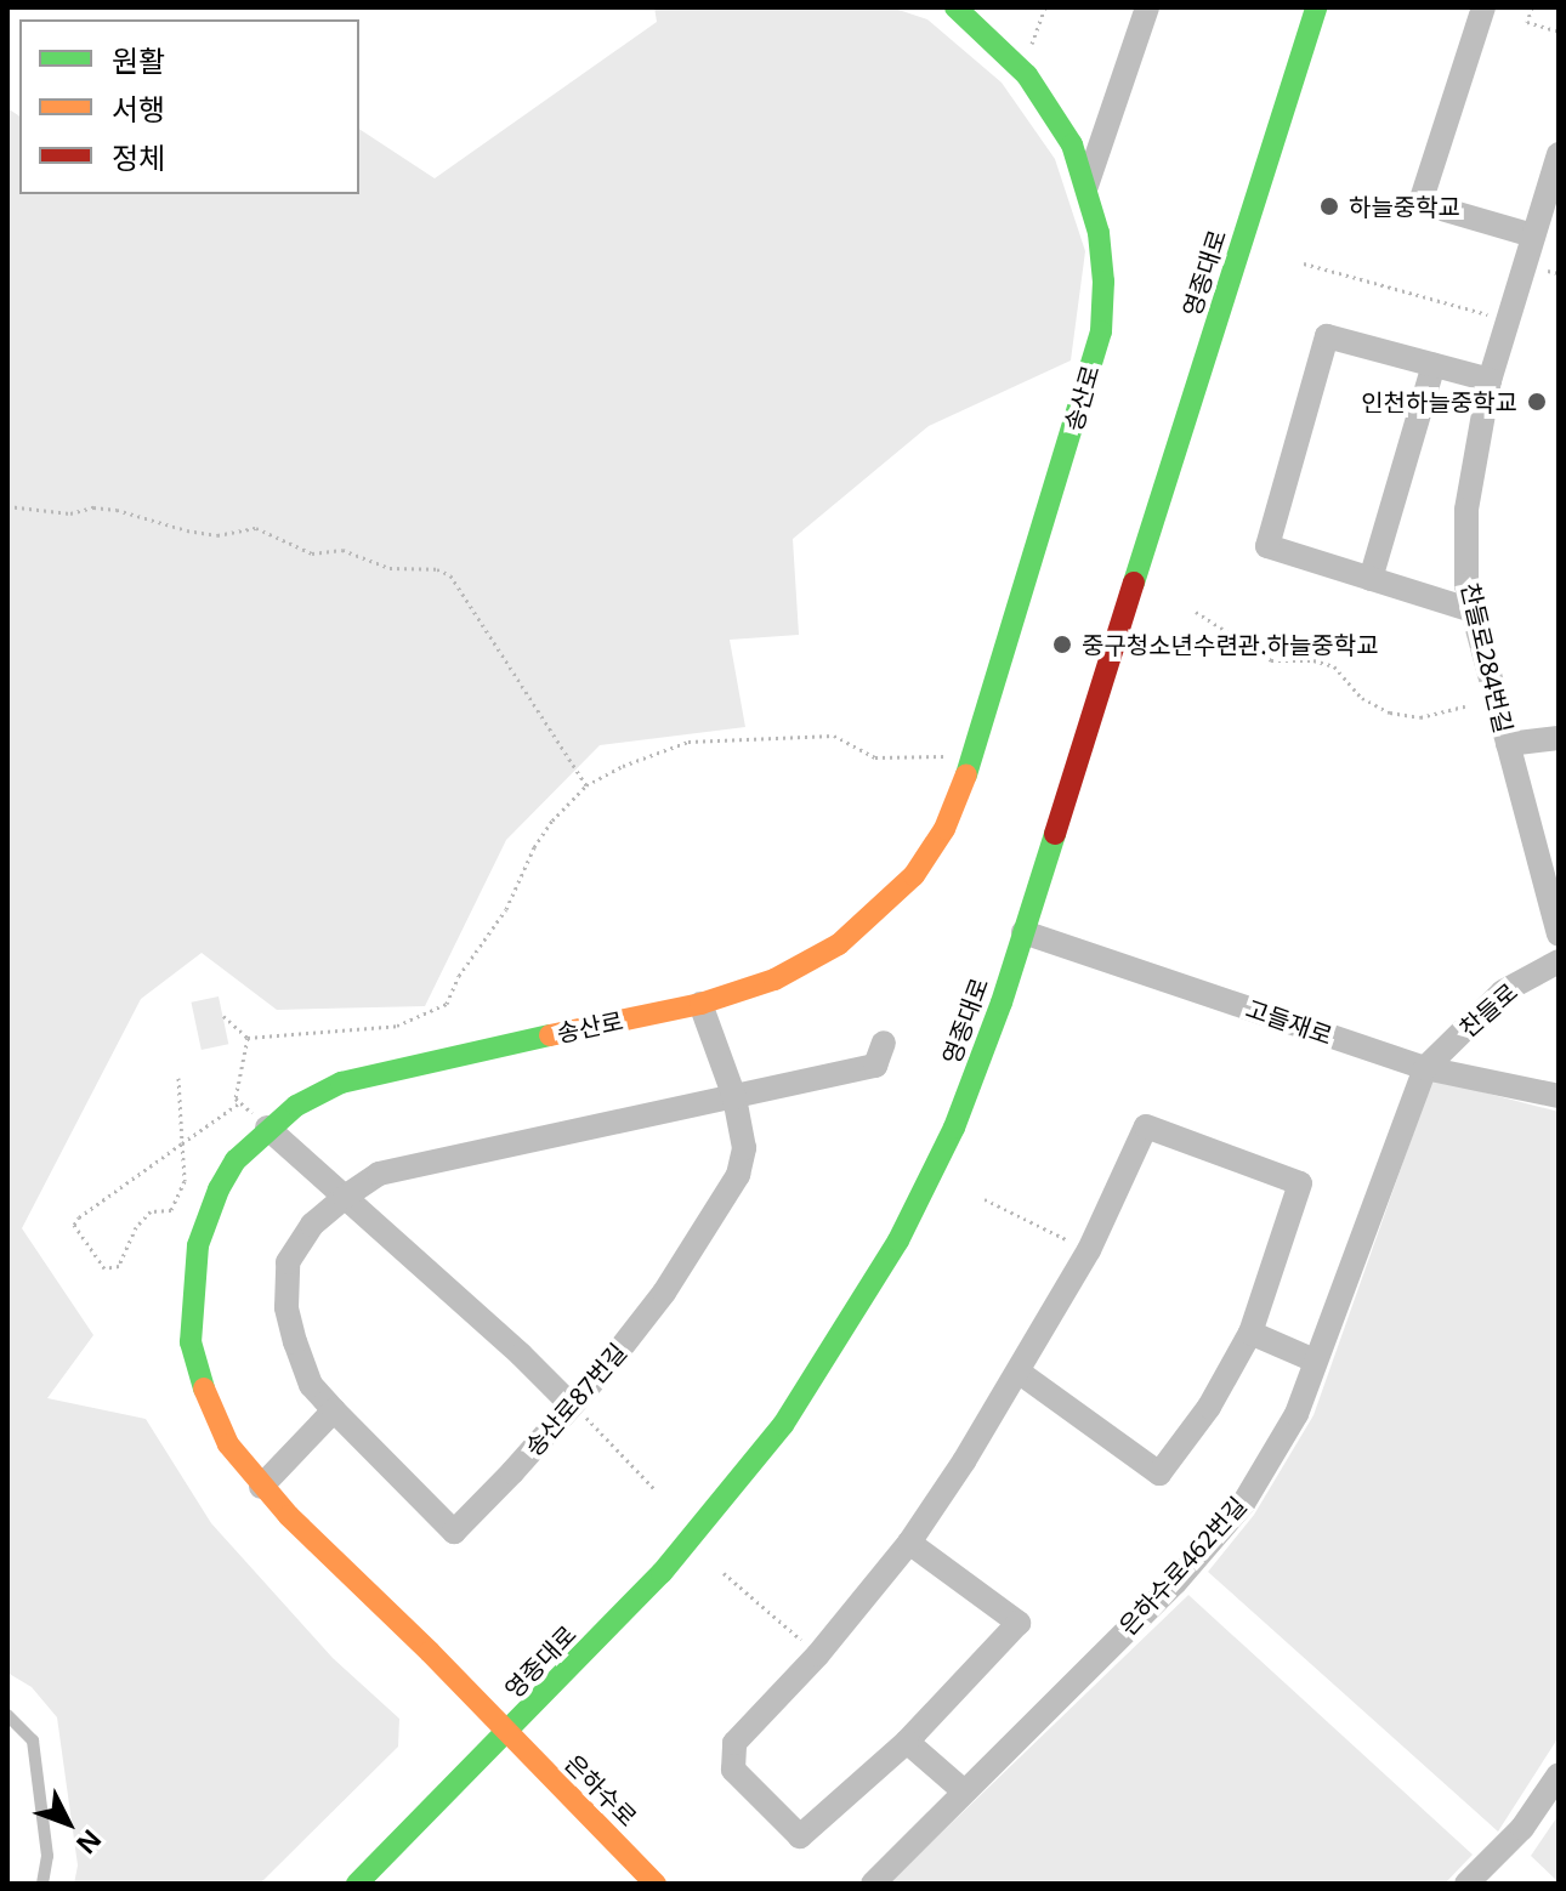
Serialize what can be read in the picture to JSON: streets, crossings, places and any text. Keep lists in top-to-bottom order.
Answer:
{
  "streets": {
    "street": [
      "영종대로",
      "송산로",
      "찬들로284번길",
      "찬들로",
      "고들재로",
      "송산로87번길",
      "은하수로462번길",
      "은하수로"
    ]
  },
  "crossings": [
    ["영종대로", "송산로"],
    ["영종대로", "고들재로"],
    ["영종대로", "은하수로"],
    ["송산로", "송산로87번길"],
    ["송산로", "은하수로"],
    ["찬들로", "고들재로"],
    ["찬들로", "은하수로462번길"],
    ["고들재로", "은하수로462번길"]
  ],
  "places": ["하늘중학교", "인천하늘중학교", "중구청소년수련관.하늘중학교"],
  "legend": ["원활", "서행", "정체"],
  "north": "bottom right"
}
